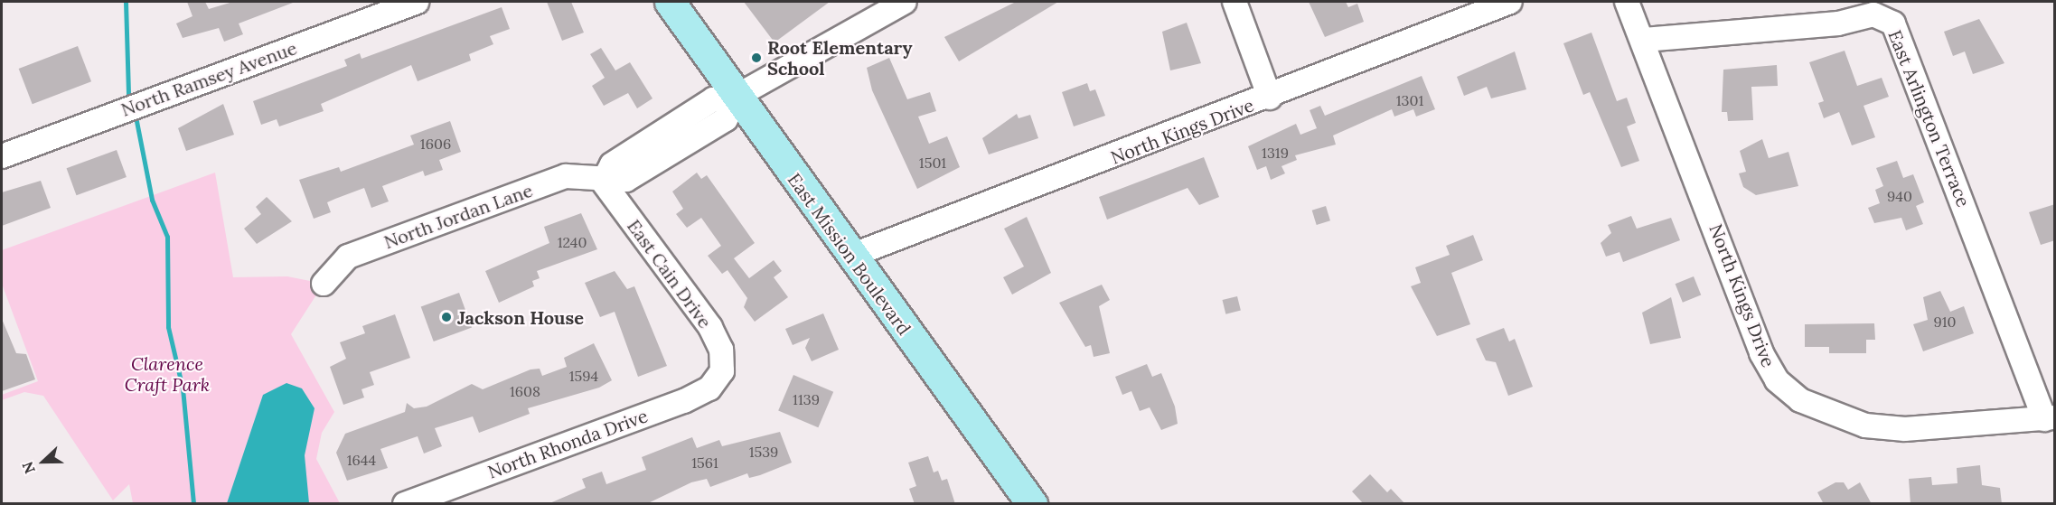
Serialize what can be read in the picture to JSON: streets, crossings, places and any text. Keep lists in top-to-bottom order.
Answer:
{
  "streets": {
    "main road": ["East Mission Boulevard"],
    "street": [
      "North Ramsey Avenue",
      "East Arlington Terrace",
      "North Kings Drive",
      "North Jordan Lane",
      "East Cain Drive",
      "North Rhonda Drive"
    ]
  },
  "crossings": [
    ["East Arlington Terrace", "North Kings Drive"],
    ["North Kings Drive", "East Mission Boulevard"],
    ["North Jordan Lane", "East Cain Drive"],
    ["East Cain Drive", "North Rhonda Drive"]
  ],
  "parks": ["Clarence Craft Park"],
  "places": ["Root Elementary School", "Jackson House"],
  "house_numbers": [
    "1301",
    "1606",
    "1319",
    "1501",
    "940",
    "1240",
    "910",
    "1594",
    "1608",
    "1139",
    "1539",
    "1644",
    "1561"
  ],
  "north": "left"
}
